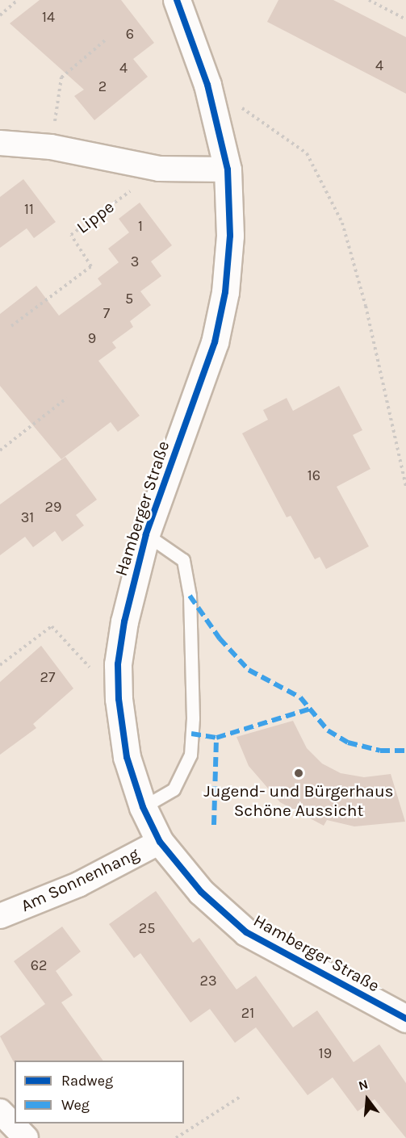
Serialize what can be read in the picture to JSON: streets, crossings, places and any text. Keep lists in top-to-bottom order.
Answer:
{
  "streets": {
    "street": ["Hamberger Straße", "Am Sonnenhang"],
    "path": ["Lippe"]
  },
  "crossings": [
    ["Hamberger Straße", "Am Sonnenhang"]
  ],
  "places": ["Jugend- und Bürgerhaus Schöne Aussicht"],
  "house_numbers": [
    "14",
    "6",
    "4",
    "4",
    "2",
    "11",
    "1",
    "3",
    "5",
    "7",
    "9",
    "16",
    "29",
    "31",
    "27",
    "25",
    "62",
    "23",
    "21",
    "19"
  ],
  "legend": ["Radweg", "Weg"],
  "north": "top"
}
